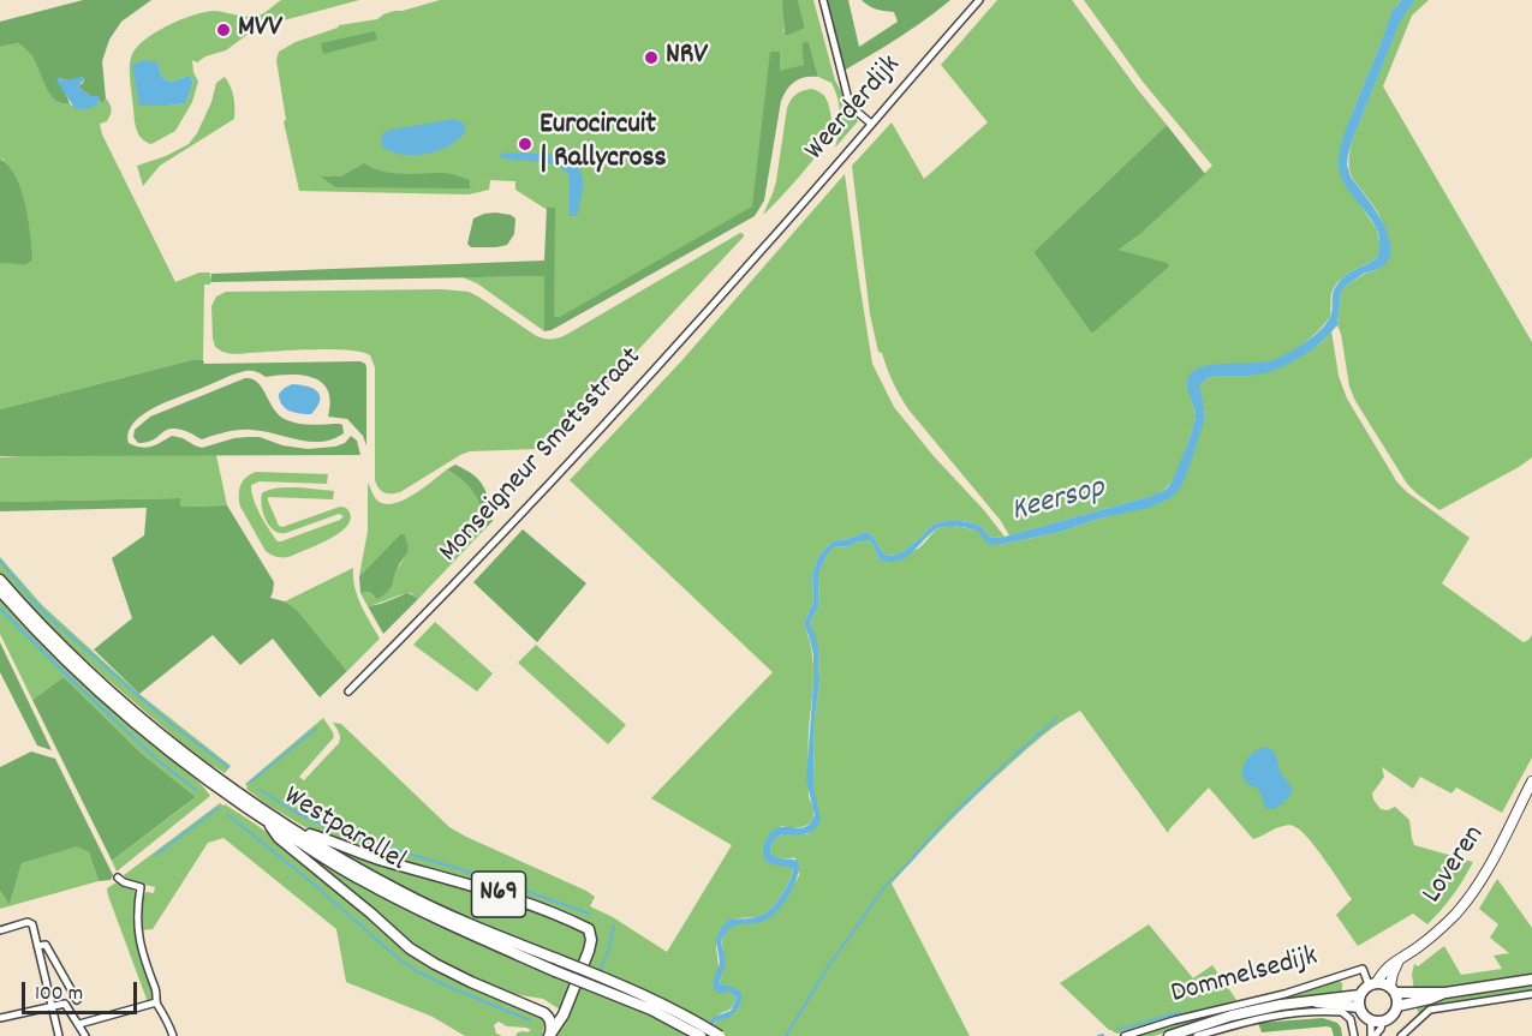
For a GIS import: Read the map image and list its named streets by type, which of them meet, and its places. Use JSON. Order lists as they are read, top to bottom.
{
  "streets": {
    "main road": ["Westparallel", "N69", "Dommelsedijk"],
    "street": ["Weerderdijk", "Monseigneur Smetsstraat", "Loveren"]
  },
  "crossings": [
    ["Weerderdijk", "Monseigneur Smetsstraat"],
    ["Westparallel", "N69"],
    ["Loveren", "Dommelsedijk"]
  ],
  "water": ["Keersop"],
  "places": ["MVV", "NRV", "Eurocircuit | Rallycross"],
  "scale_bar": "100 m"
}
